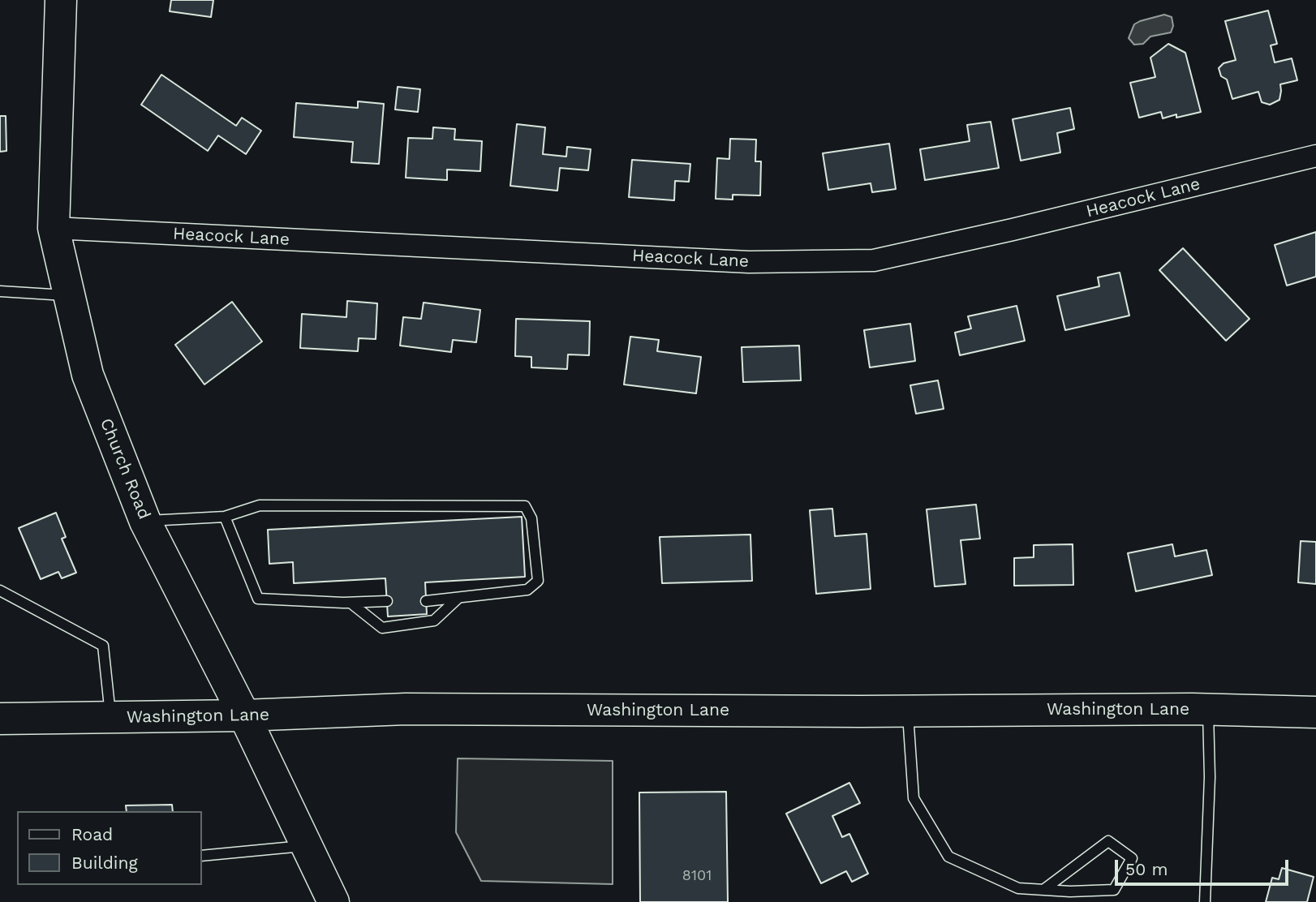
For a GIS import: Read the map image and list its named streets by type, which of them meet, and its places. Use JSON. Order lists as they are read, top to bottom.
{
  "streets": {
    "main road": ["Church Road", "Washington Lane"],
    "street": ["Heacock Lane"]
  },
  "crossings": [
    ["Heacock Lane", "Church Road"],
    ["Church Road", "Washington Lane"]
  ],
  "house_numbers": ["8101"],
  "legend": ["Road", "Building"],
  "scale_bar": "50 m"
}
